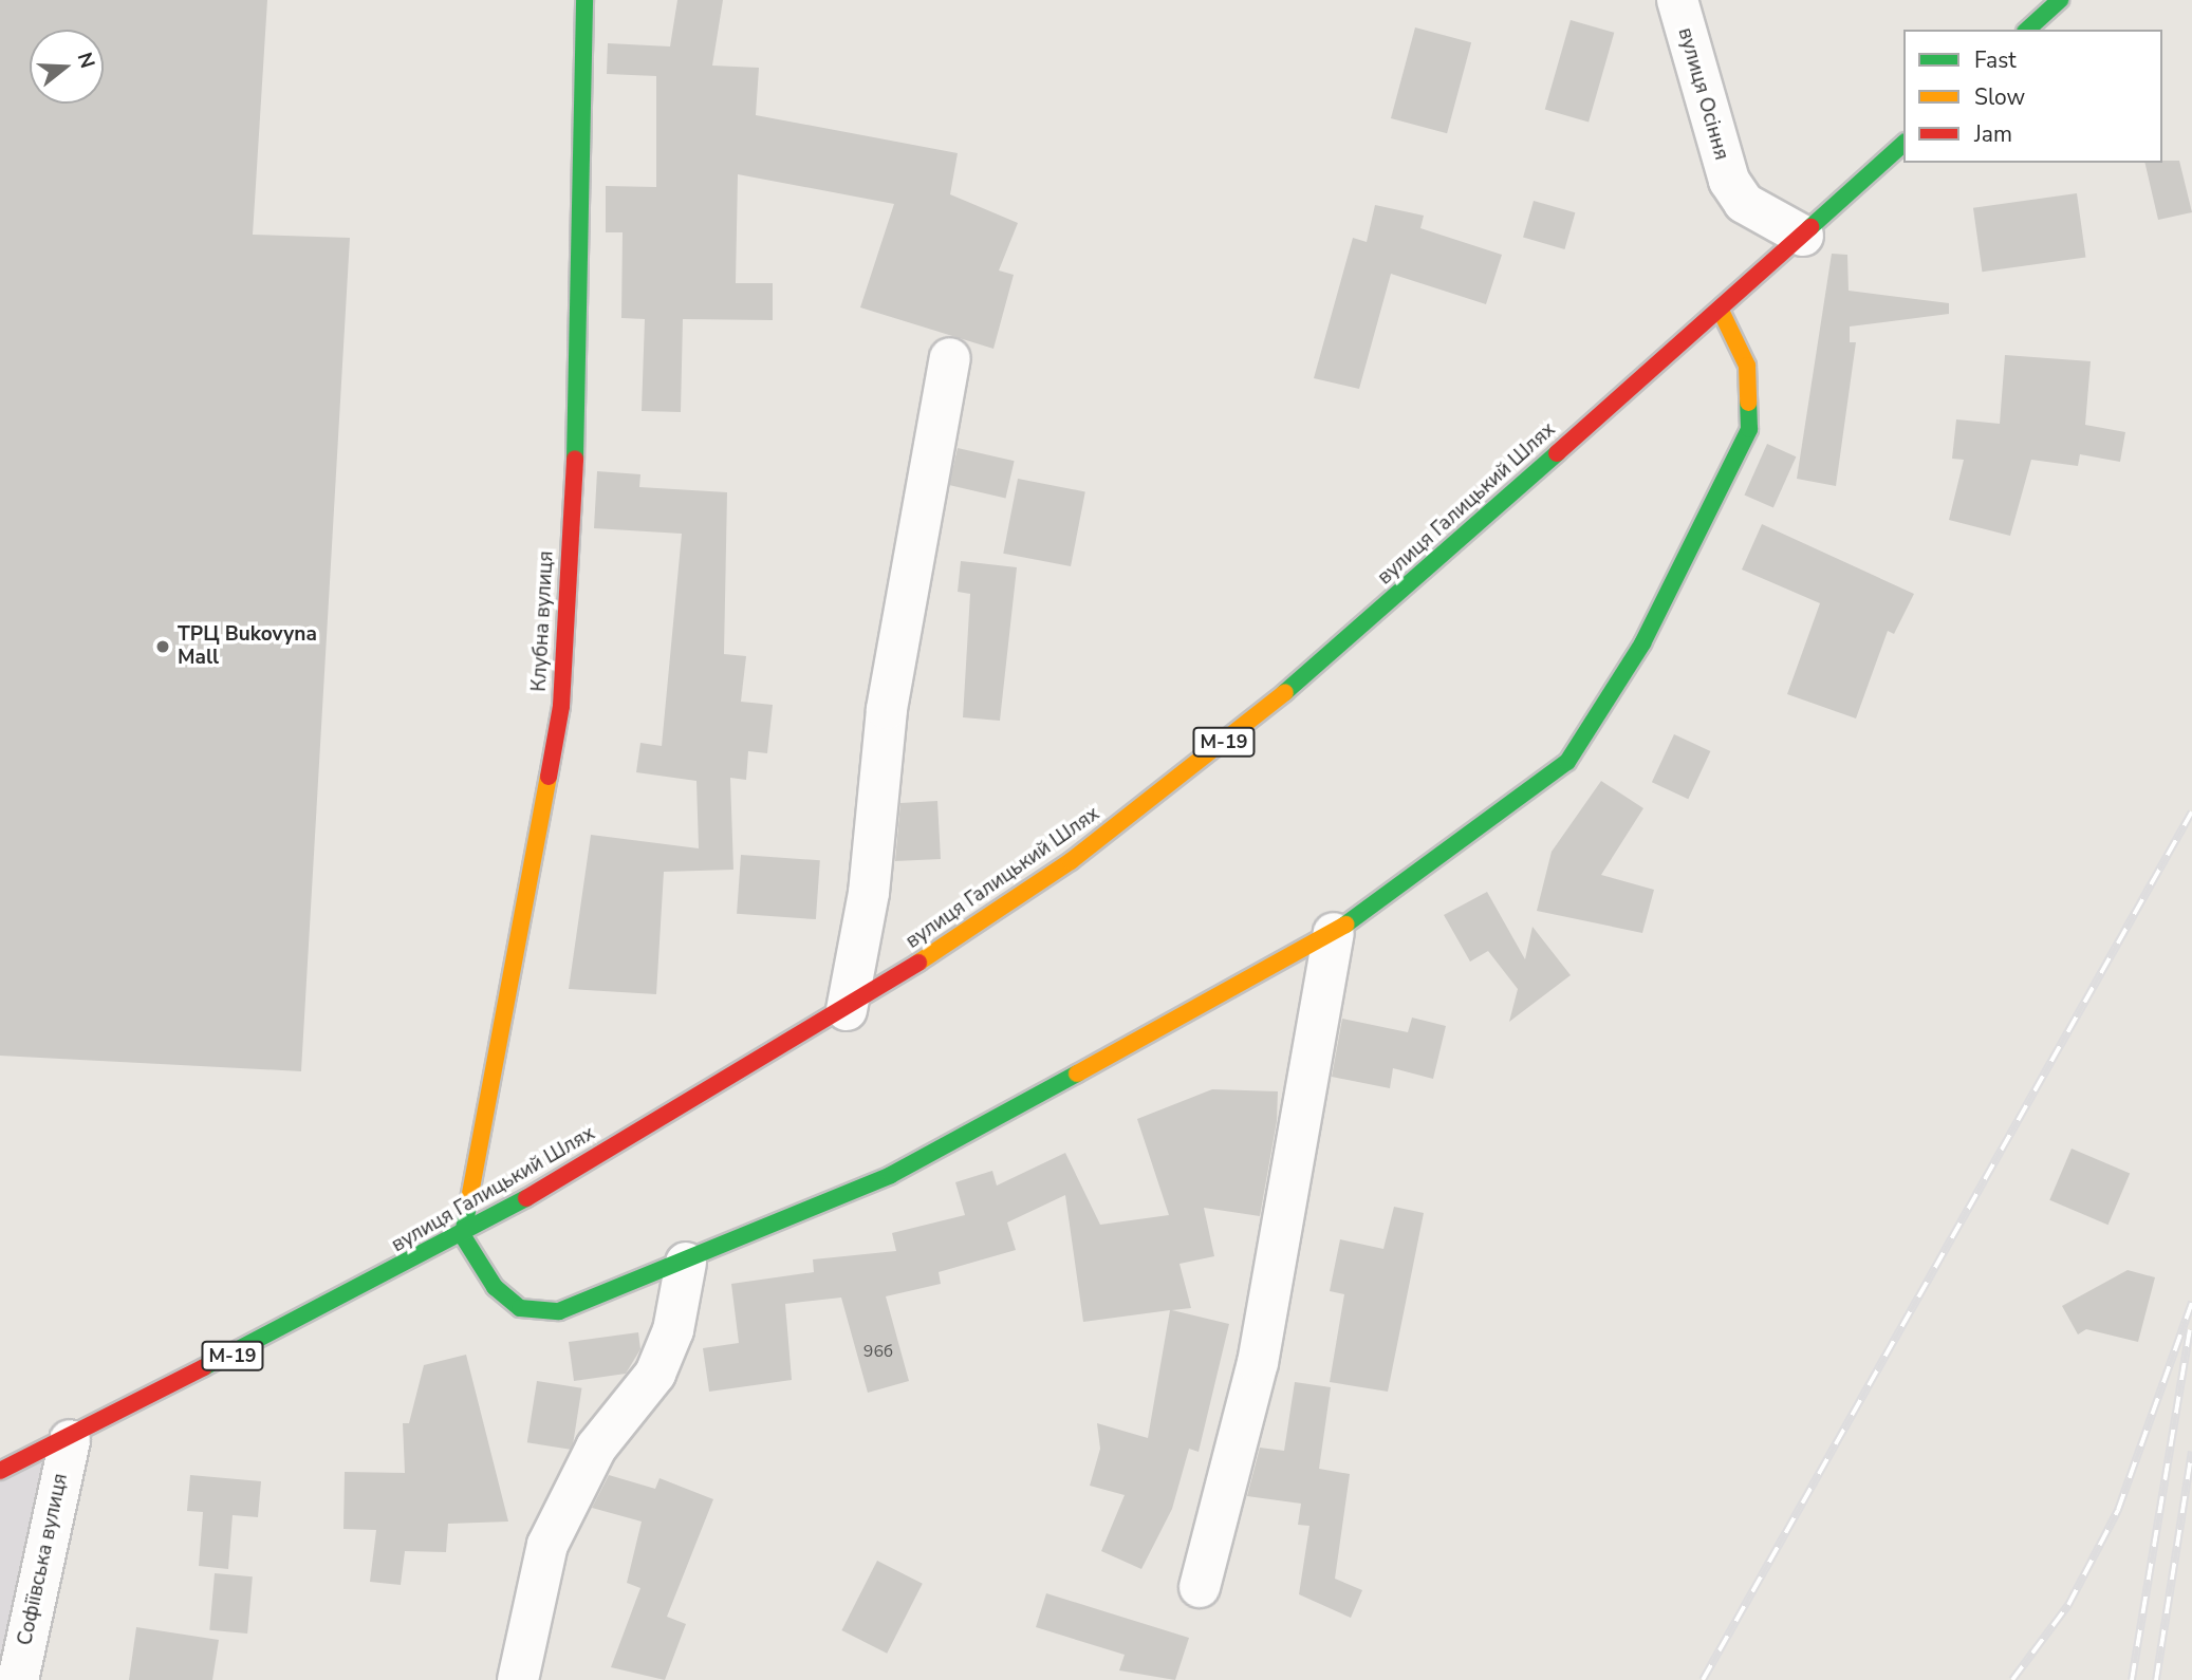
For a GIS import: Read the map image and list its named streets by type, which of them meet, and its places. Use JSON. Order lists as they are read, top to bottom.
{
  "streets": {
    "main road": ["вулиця Галицький Шлях", "Клубна вулиця", "М-19"],
    "street": ["вулиця Осіння", "Софіївська вулиця"]
  },
  "crossings": [
    ["вулиця Осіння", "вулиця Галицький Шлях"],
    ["вулиця Галицький Шлях", "Клубна вулиця"],
    ["вулиця Галицький Шлях", "Софіївська вулиця"]
  ],
  "places": ["ТРЦ Bukovyna Mall"],
  "house_numbers": ["96б"],
  "legend": ["Fast", "Slow", "Jam"],
  "north": "right"
}
